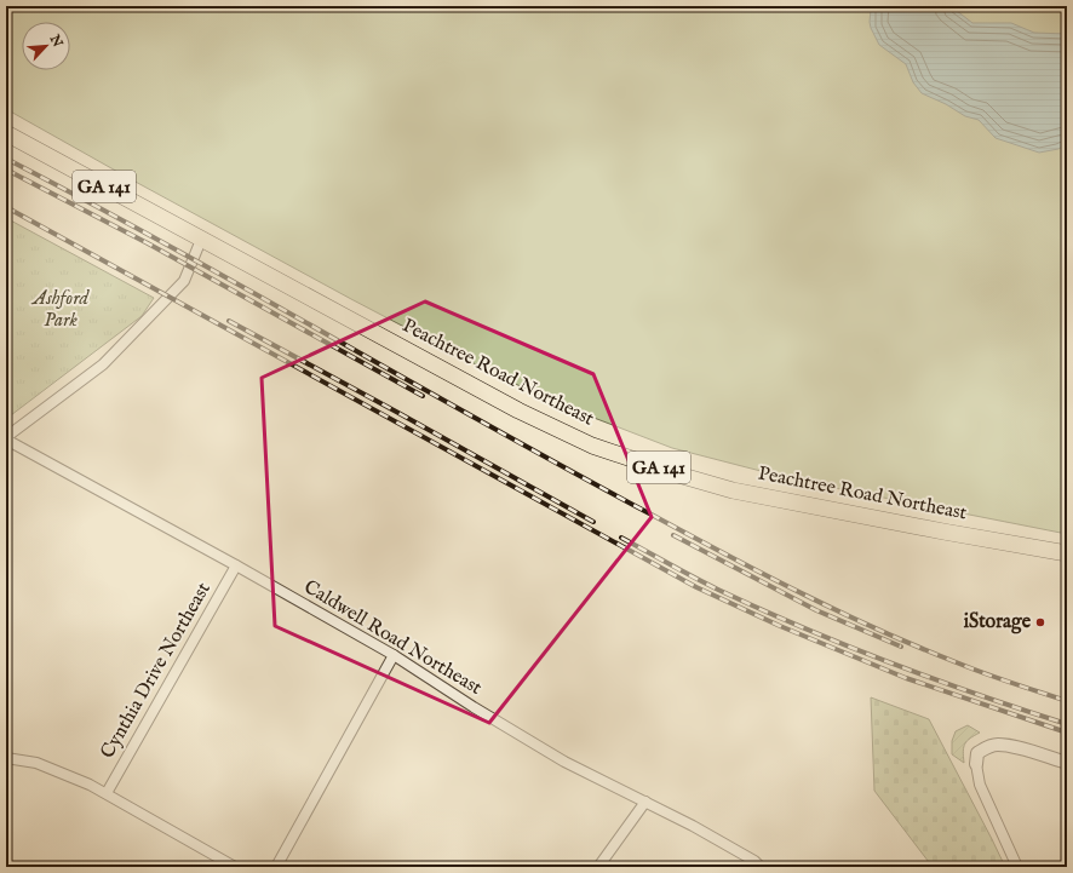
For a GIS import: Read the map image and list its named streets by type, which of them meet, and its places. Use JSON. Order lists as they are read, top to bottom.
{
  "streets": {
    "highway": ["GA 141", "Peachtree Road Northeast"],
    "street": ["Caldwell Road Northeast", "Cynthia Drive Northeast"]
  },
  "crossings": [
    ["Caldwell Road Northeast", "Cynthia Drive Northeast"]
  ],
  "parks": ["Ashford Park"],
  "places": ["iStorage"],
  "north": "top right"
}
